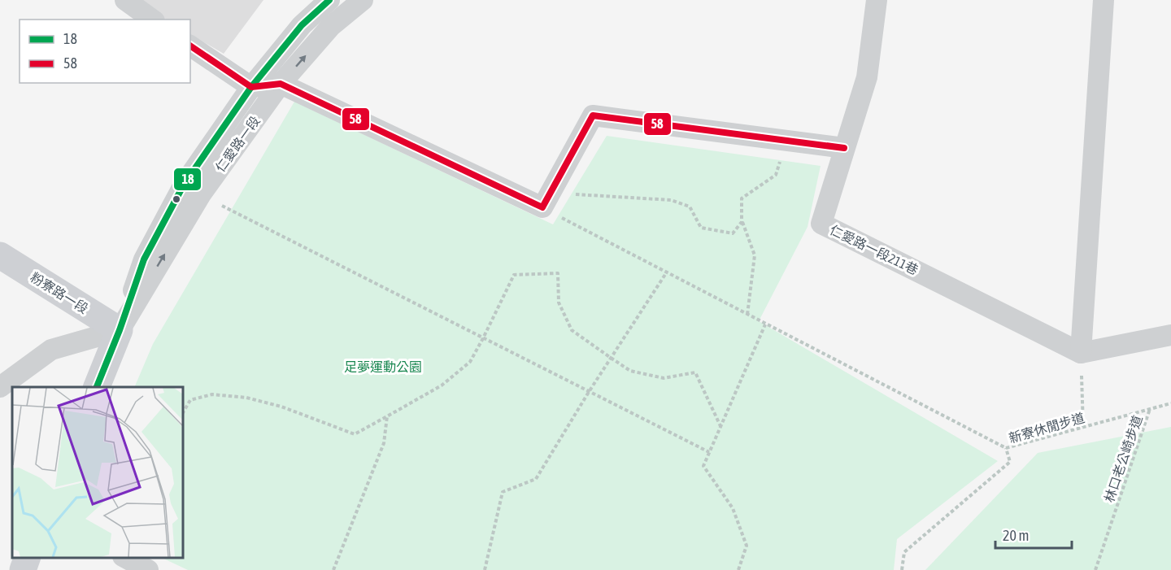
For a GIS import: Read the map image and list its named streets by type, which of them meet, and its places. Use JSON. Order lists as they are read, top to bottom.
{
  "streets": {
    "main road": ["仁愛路一段", "粉寮路一段"],
    "street": ["仁愛路一段211巷"],
    "path": ["新寮休閒步道", "林口老公崎步道"]
  },
  "crossings": [
    ["仁愛路一段", "粉寮路一段"],
    ["新寮休閒步道", "林口老公崎步道"]
  ],
  "parks": ["足夢運動公園"],
  "lines": ["transit line 18", "transit line 58"],
  "legend": ["18", "58"],
  "scale_bar": "20 m"
}
